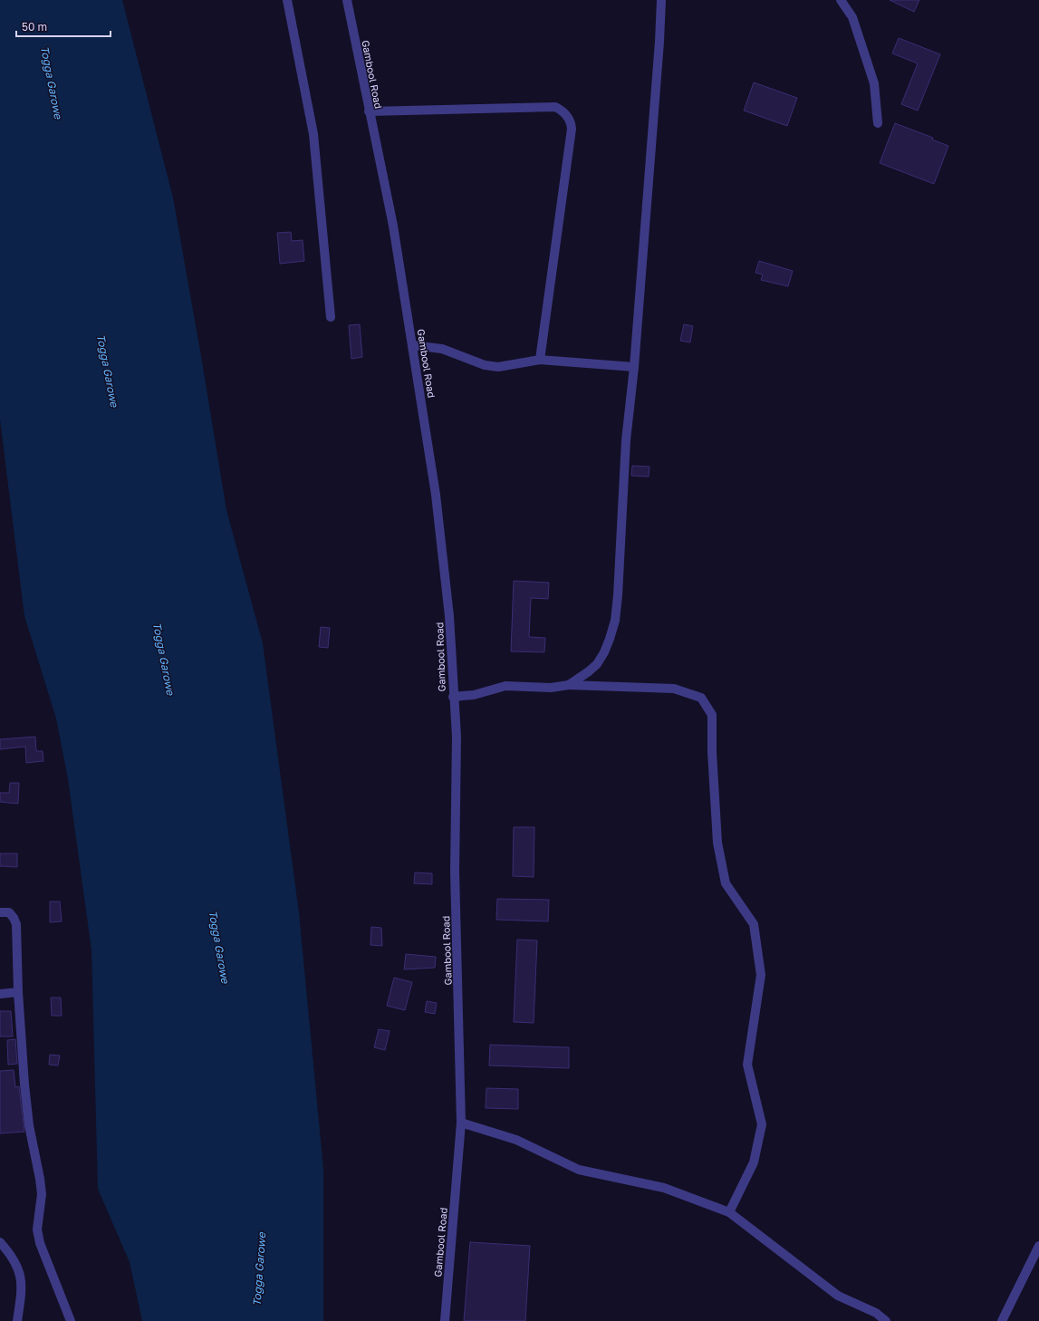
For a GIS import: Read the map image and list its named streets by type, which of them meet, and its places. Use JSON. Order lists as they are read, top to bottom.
{
  "streets": {
    "street": ["Gambool Road"]
  },
  "water": ["Togga Garowe"],
  "scale_bar": "50 m"
}
